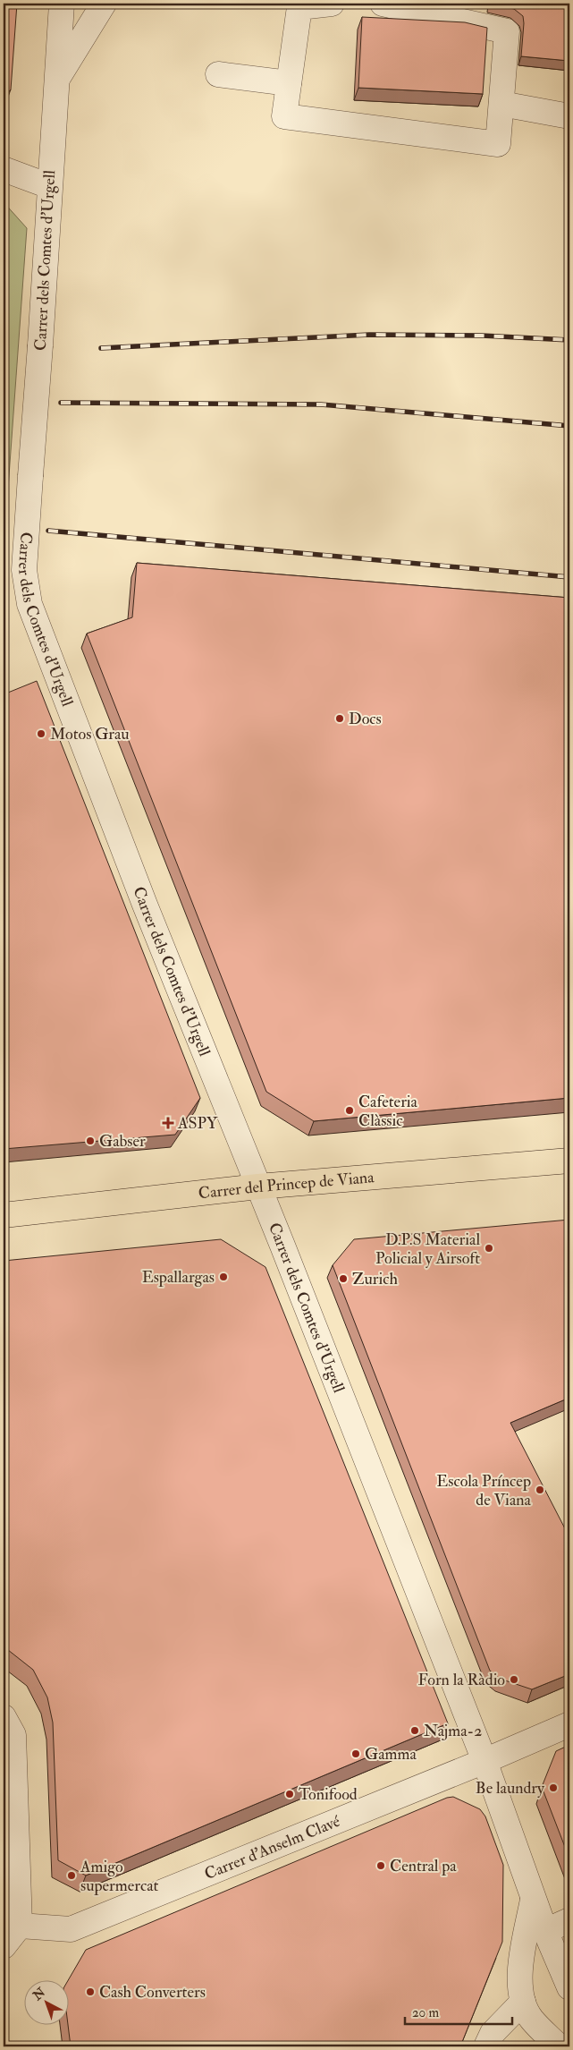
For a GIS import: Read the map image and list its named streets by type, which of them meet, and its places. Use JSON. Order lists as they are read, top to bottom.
{
  "streets": {
    "main road": ["Carrer del Princep de Viana"],
    "street": ["Carrer dels Comtes d'Urgell", "Carrer d'Anselm Clavé"]
  },
  "crossings": [
    ["Carrer dels Comtes d'Urgell", "Carrer del Princep de Viana"],
    ["Carrer dels Comtes d'Urgell", "Carrer d'Anselm Clavé"]
  ],
  "places": {
    "other": [
      "Docs",
      "Motos Grau",
      "Cafeteria Clàssic",
      "Gabser",
      "D.P.S Material Policial y Airsoft",
      "Espallargas",
      "Zurich",
      "Escola Príncep de Viana",
      "Forn la Ràdio",
      "Najma-2",
      "Gamma",
      "Be laundry",
      "Tonifood",
      "Central pa",
      "Amigo supermercat",
      "Cash Converters"
    ],
    "health": ["ASPY"]
  },
  "scale_bar": "20 m",
  "north": "top left"
}
